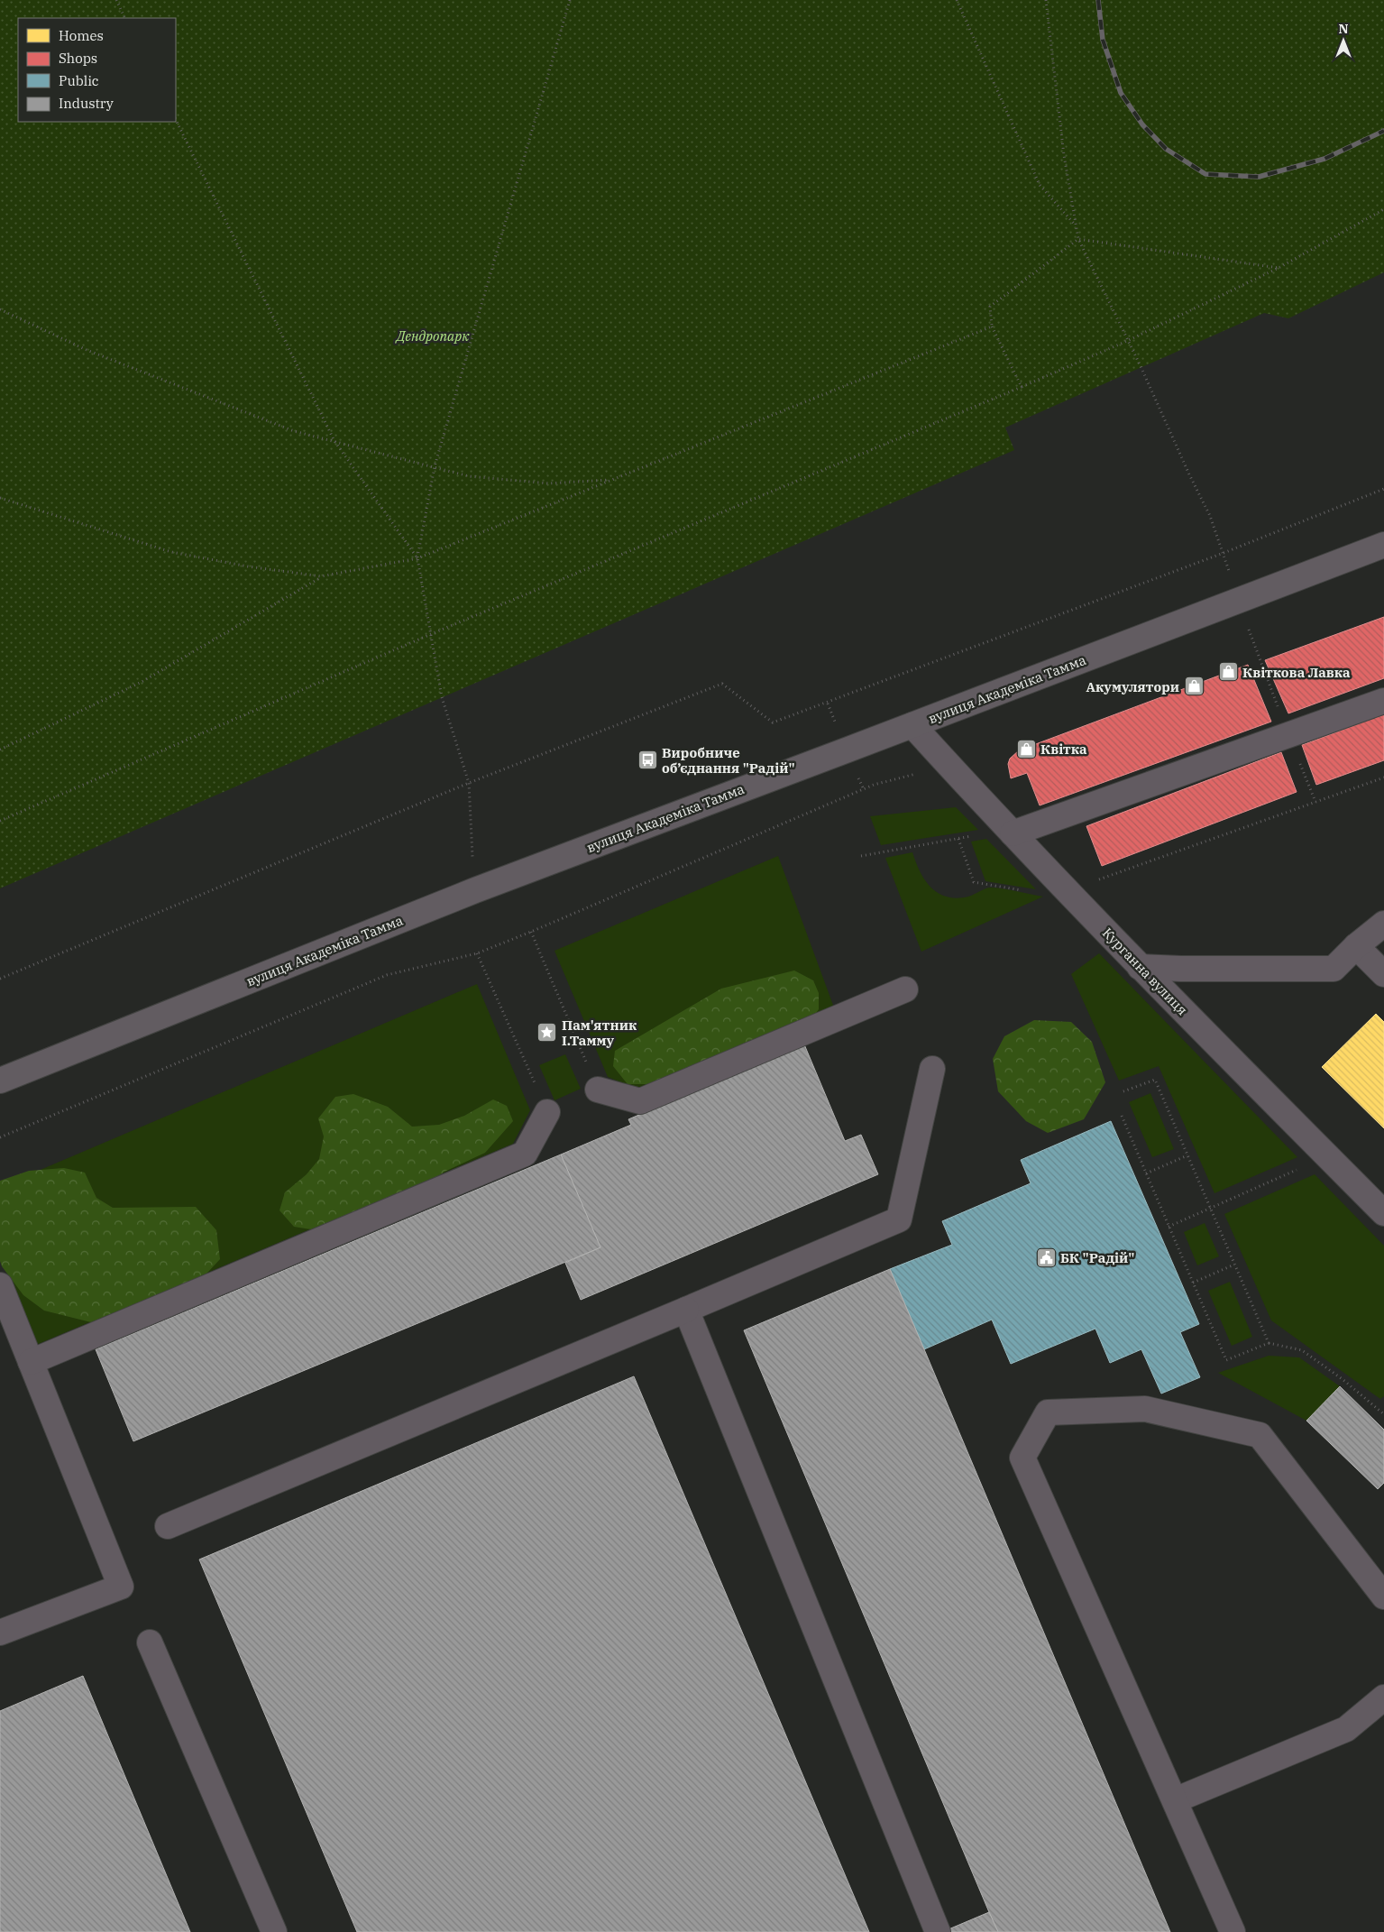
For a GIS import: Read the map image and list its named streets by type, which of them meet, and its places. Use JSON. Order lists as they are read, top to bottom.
{
  "streets": {
    "main road": ["вулиця Академіка Тамма"],
    "street": ["Курганна вулиця"]
  },
  "crossings": [
    ["вулиця Академіка Тамма", "Курганна вулиця"]
  ],
  "parks": ["Дендропарк"],
  "places": {
    "shop": ["Квіткова Лавка", "Акумулятори", "Квітка"],
    "bus stop": ["Виробниче об’єднання \"Радій\""],
    "place": ["Пам'ятник І.Тамму"],
    "public building": ["БК \"Радій\""]
  },
  "legend": [
    "Homes",
    "Shops",
    "Public",
    "Industry"
  ],
  "north": "top"
}
